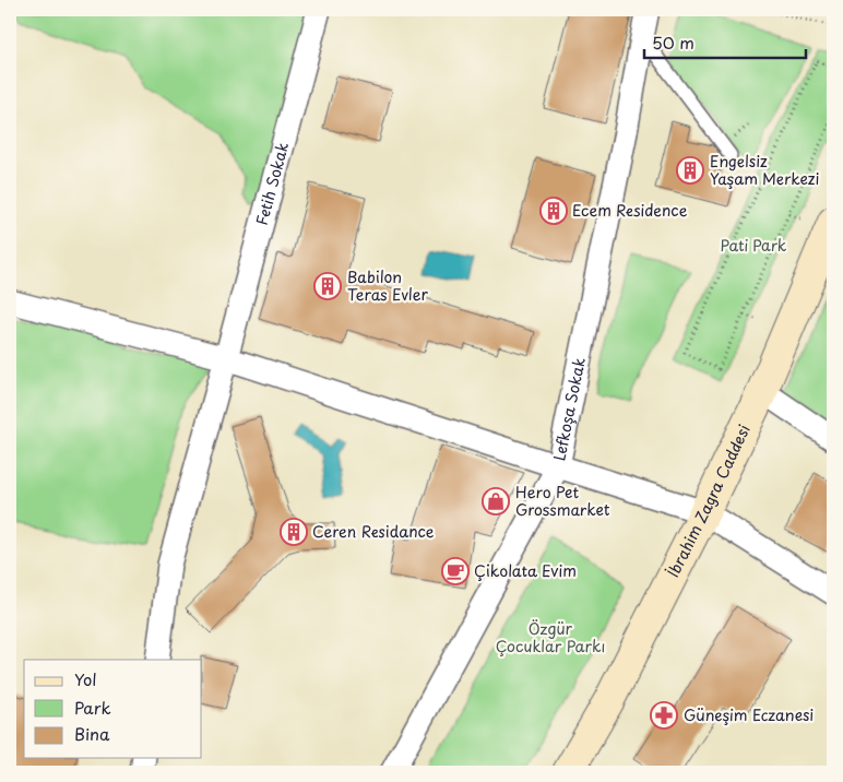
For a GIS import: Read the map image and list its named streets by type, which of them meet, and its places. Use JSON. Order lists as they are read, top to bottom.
{
  "streets": {
    "main road": ["İbrahim Zagra Caddesi"],
    "street": ["Fetih Sokak", "Lefkoşa Sokak"]
  },
  "parks": ["Pati Park", "Özgür Çocuklar Parkı"],
  "places": {
    "building": [
      "Engelsiz Yaşam Merkezi",
      "Ecem Residence",
      "Babilon Teras Evler",
      "Ceren Residance"
    ],
    "shop": ["Hero Pet Grossmarket"],
    "cafe": ["Çikolata Evim"],
    "pharmacy": ["Güneşim Eczanesi"]
  },
  "legend": ["Yol", "Park", "Bina"],
  "scale_bar": "50 m"
}
